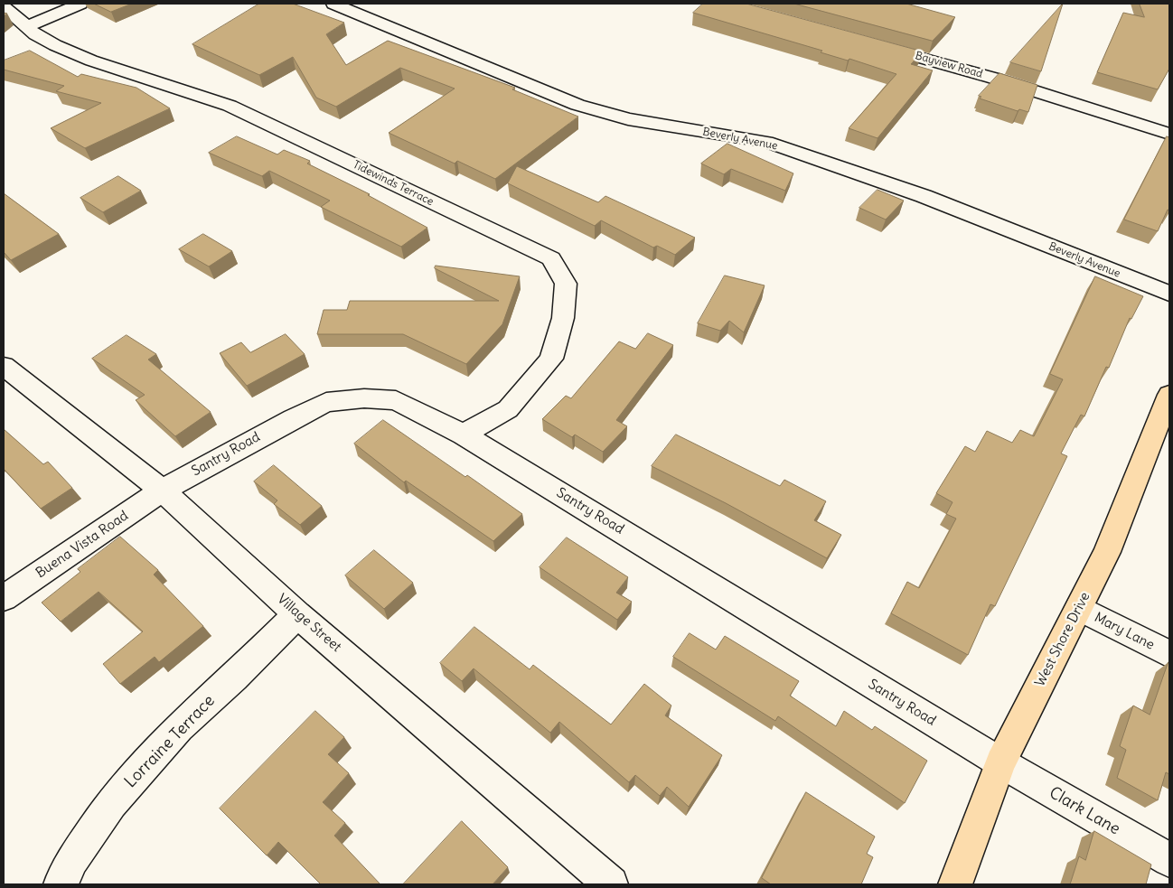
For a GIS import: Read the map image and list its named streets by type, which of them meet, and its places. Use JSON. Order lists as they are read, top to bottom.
{
  "streets": {
    "main road": ["West Shore Drive"],
    "street": [
      "Bayview Road",
      "Beverly Avenue",
      "Tidewinds Terrace",
      "Santry Road",
      "Buena Vista Road",
      "Village Street",
      "Mary Lane",
      "Lorraine Terrace",
      "Clark Lane"
    ]
  },
  "crossings": [
    ["Tidewinds Terrace", "Santry Road"],
    ["Santry Road", "Buena Vista Road"],
    ["Santry Road", "Village Street"],
    ["Santry Road", "West Shore Drive"],
    ["Santry Road", "Clark Lane"],
    ["Buena Vista Road", "Village Street"],
    ["Village Street", "Lorraine Terrace"],
    ["Mary Lane", "West Shore Drive"],
    ["West Shore Drive", "Clark Lane"]
  ]
}
